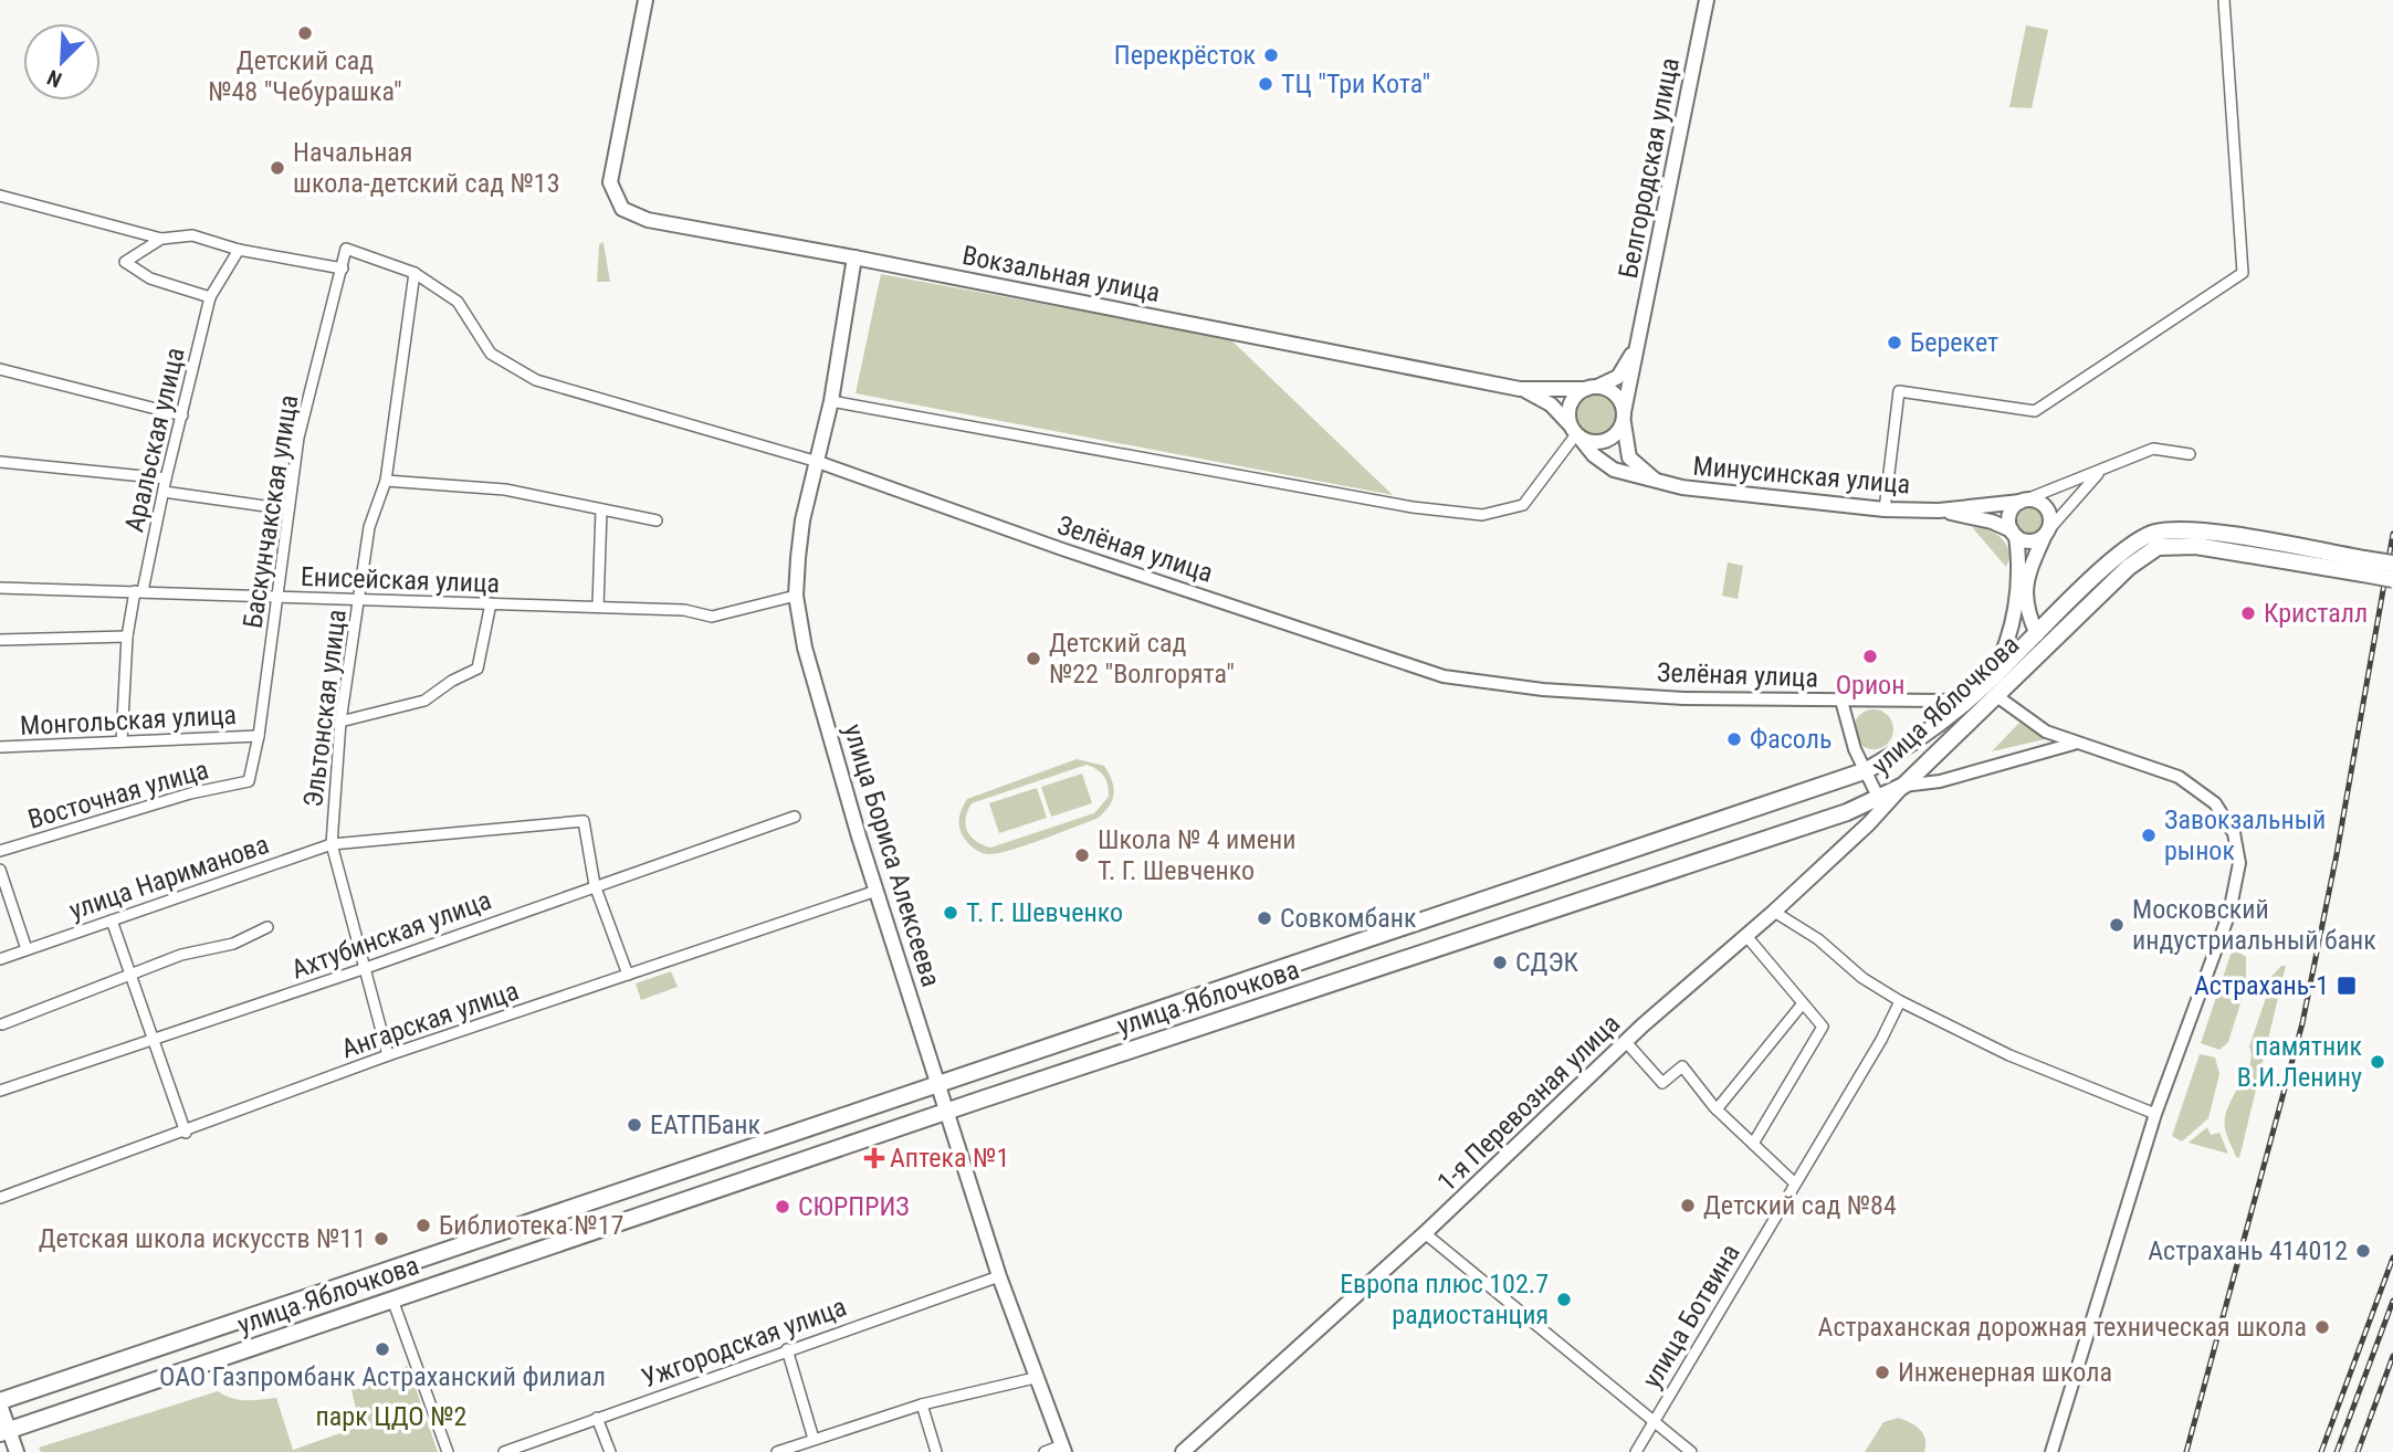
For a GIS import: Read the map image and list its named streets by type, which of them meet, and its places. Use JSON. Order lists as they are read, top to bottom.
{
  "streets": {
    "main road": [
      "Белгородская улица",
      "Вокзальная улица",
      "Минусинская улица",
      "улица Яблочкова",
      "улица Бориса Алексеева",
      "1-я Перевозная улица"
    ],
    "street": [
      "Аральская улица",
      "Баскунчакская улица",
      "Зелёная улица",
      "Енисейская улица",
      "Эльтонская улица",
      "Монгольская улица",
      "Восточная улица",
      "улица Нариманова",
      "Ахтубинская улица",
      "Ангарская улица",
      "улица Ботвина",
      "Ужгородская улица"
    ]
  },
  "crossings": [
    ["Белгородская улица", "Вокзальная улица"],
    ["Белгородская улица", "Минусинская улица"],
    ["Вокзальная улица", "Минусинская улица"],
    ["Вокзальная улица", "улица Бориса Алексеева"],
    ["Аральская улица", "Енисейская улица"],
    ["Аральская улица", "Монгольская улица"],
    ["Баскунчакская улица", "Зелёная улица"],
    ["Баскунчакская улица", "Енисейская улица"],
    ["Баскунчакская улица", "Монгольская улица"],
    ["Баскунчакская улица", "Восточная улица"],
    ["Зелёная улица", "улица Яблочкова"],
    ["Зелёная улица", "Эльтонская улица"],
    ["Зелёная улица", "улица Бориса Алексеева"],
    ["Енисейская улица", "Эльтонская улица"],
    ["Енисейская улица", "улица Бориса Алексеева"],
    ["улица Яблочкова", "улица Бориса Алексеева"],
    ["улица Яблочкова", "1-я Перевозная улица"],
    ["Эльтонская улица", "улица Нариманова"],
    ["Эльтонская улица", "Ахтубинская улица"],
    ["Эльтонская улица", "Ангарская улица"],
    ["улица Бориса Алексеева", "Ангарская улица"],
    ["улица Бориса Алексеева", "Ужгородская улица"],
    ["улица Нариманова", "Ахтубинская улица"]
  ],
  "parks": ["парк ЦДО №2"],
  "places": {
    "other": [
      "Детский сад №48 \"Чебурашка\"",
      "Перекрёсток",
      "ТЦ \"Три Кота\"",
      "Начальная школа-детский сад №13",
      "Берекет",
      "Кристалл",
      "Орион",
      "Детский сад №22 \"Волгорята\"",
      "Фасоль",
      "Завокзальный рынок",
      "Школа № 4 имени Т. Г. Шевченко",
      "Т. Г. Шевченко",
      "Совкомбанк",
      "Московский индустриальный банк",
      "СДЭК",
      "памятник В.И.Ленину",
      "ЕАТПБанк",
      "Детский сад №84",
      "СЮРПРИЗ",
      "Библиотека №17",
      "Детская школа искусств №11",
      "Астрахань 414012",
      "Европа плюс 102.7 радиостанция",
      "Астраханская дорожная техническая школа",
      "ОАО Газпромбанк Астраханский филиал",
      "Инженерная школа"
    ],
    "transit": ["Астрахань-1"],
    "health": ["Аптека №1"]
  },
  "north": "bottom left"
}
